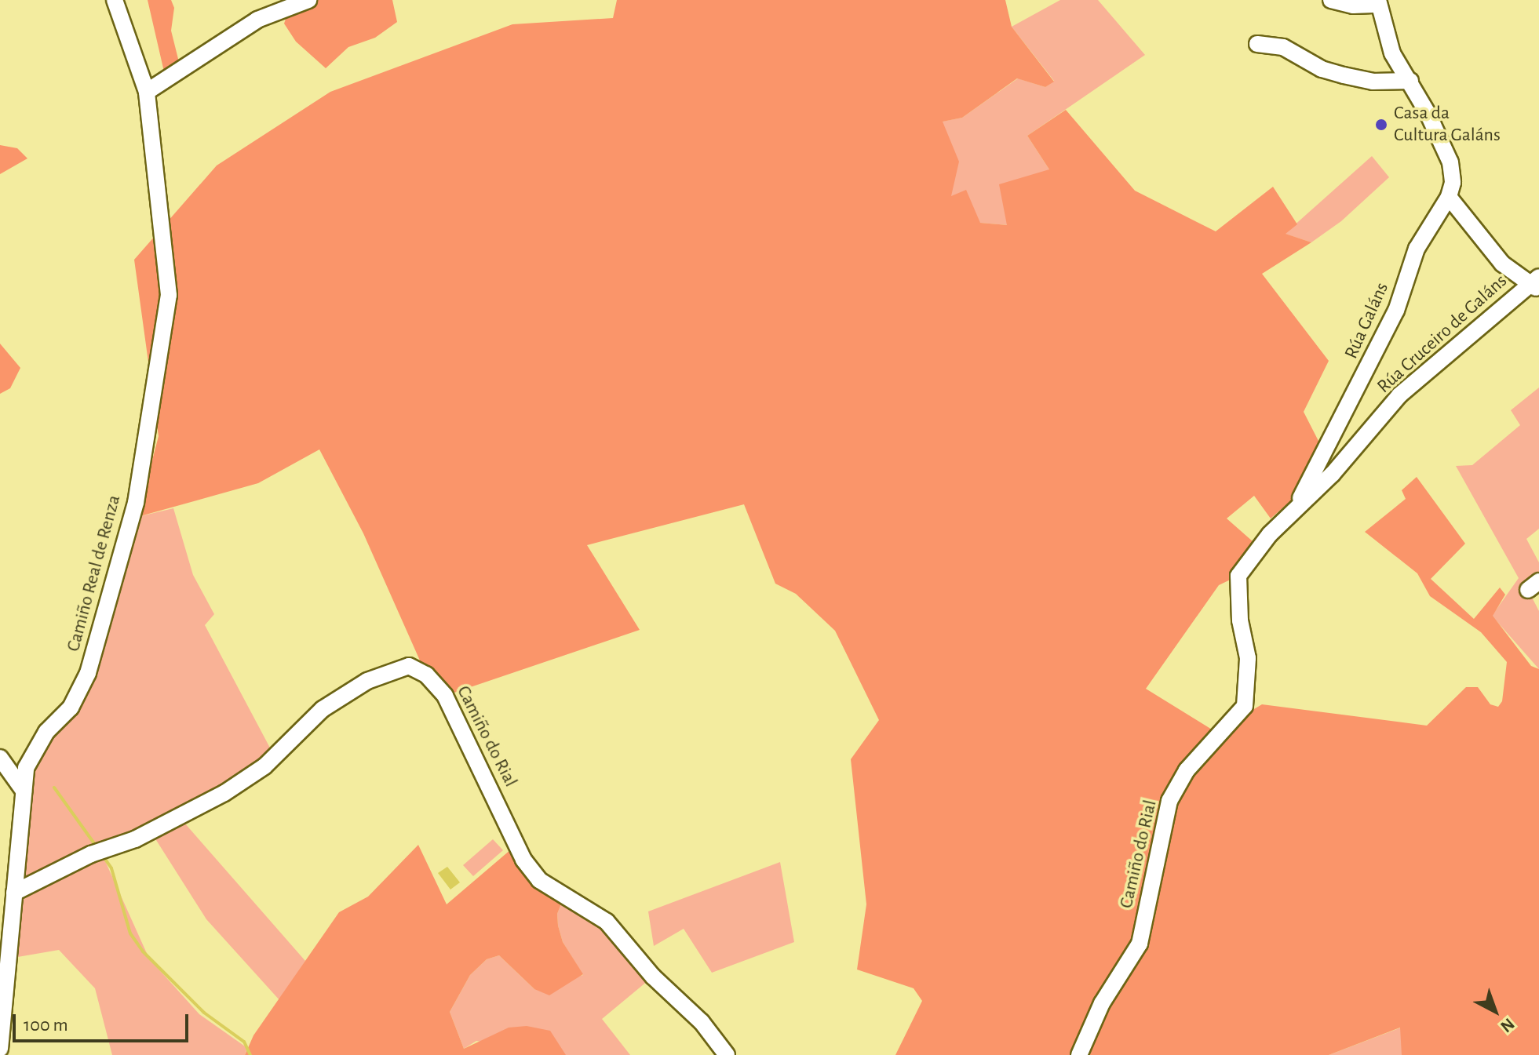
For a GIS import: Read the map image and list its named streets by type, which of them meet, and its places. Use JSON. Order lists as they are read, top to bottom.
{
  "streets": {
    "street": [
      "Rúa Galáns",
      "Rúa Cruceiro de Galáns",
      "Camiño Real de Renza",
      "Camiño do Rial"
    ]
  },
  "crossings": [
    ["Rúa Galáns", "Rúa Cruceiro de Galáns"],
    ["Rúa Galáns", "Camiño do Rial"],
    ["Rúa Cruceiro de Galáns", "Camiño do Rial"],
    ["Camiño Real de Renza", "Camiño do Rial"]
  ],
  "places": ["Casa da Cultura Galáns"],
  "scale_bar": "100 m",
  "north": "bottom right"
}
